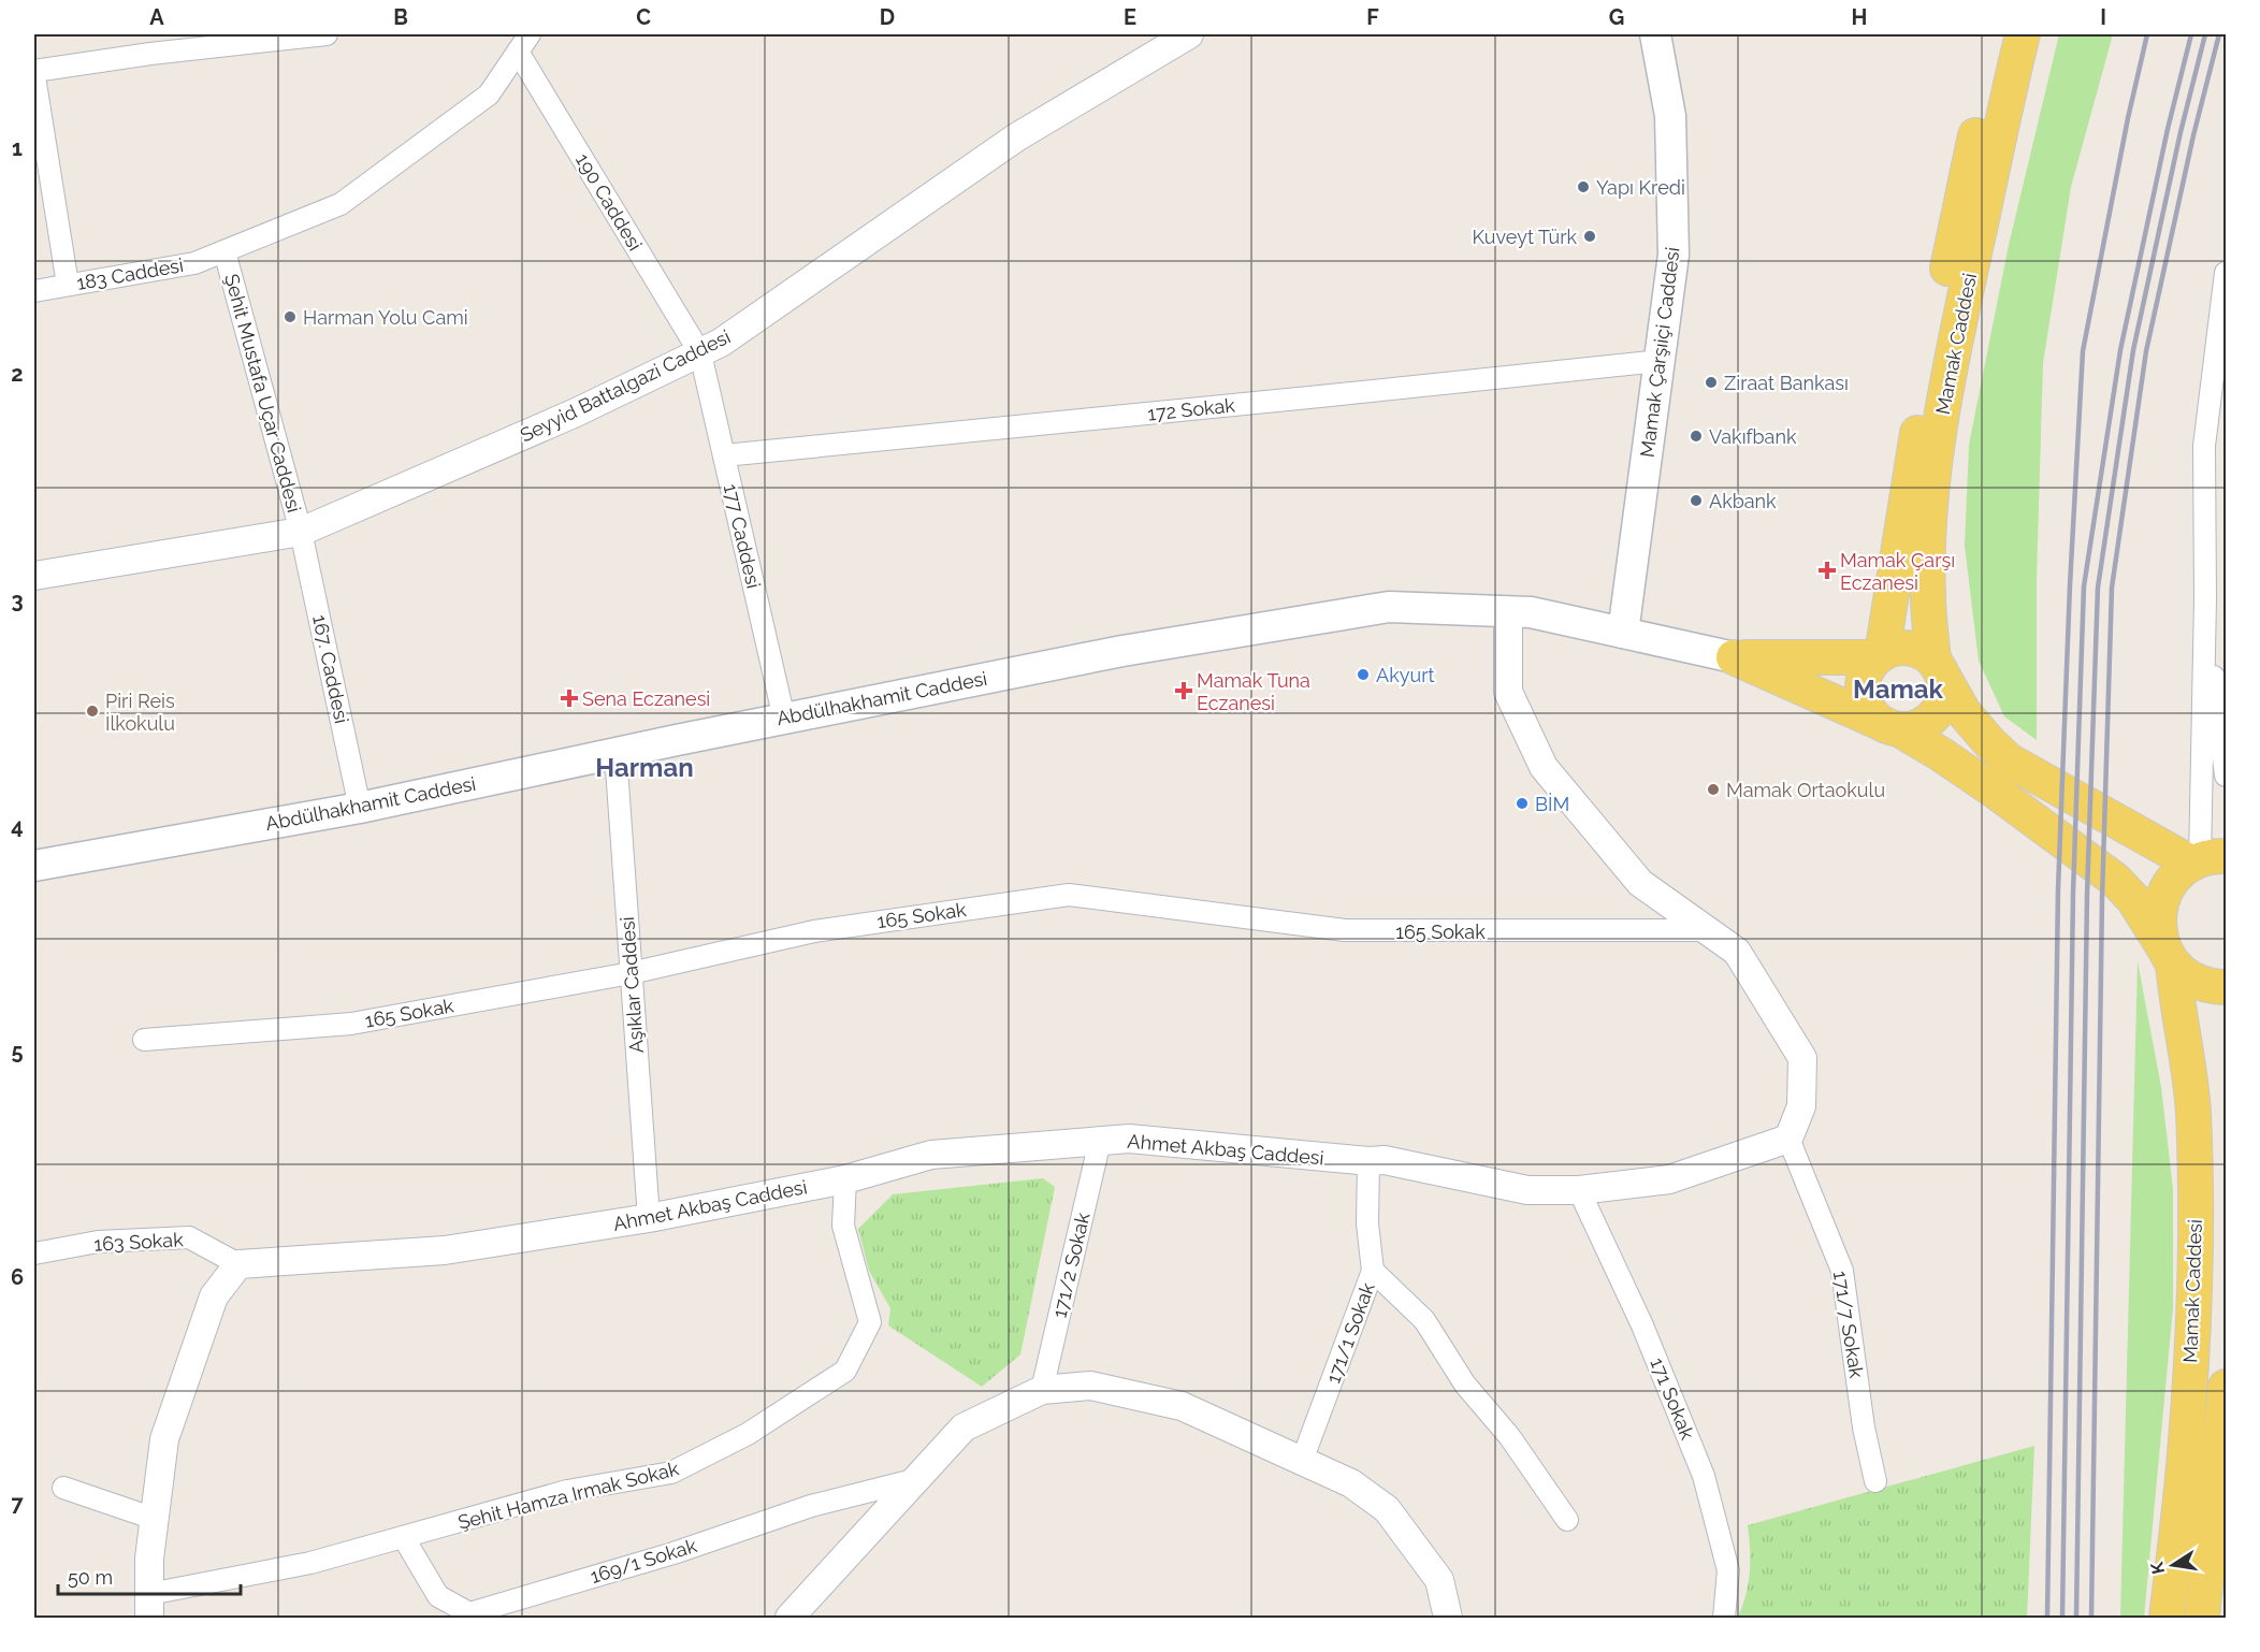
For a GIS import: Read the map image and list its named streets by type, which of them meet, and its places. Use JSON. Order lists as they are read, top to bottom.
{
  "streets": {
    "main road": ["Mamak Caddesi", "Mamak Çarşıiçi Caddesi", "Abdülhakhamit Caddesi"],
    "street": [
      "190 Caddesi",
      "183 Caddesi",
      "Seyyid Battalgazi Caddesi",
      "Şehit Mustafa Uçar Caddesi",
      "172 Sokak",
      "177 Caddesi",
      "167. Caddesi",
      "165 Sokak",
      "Aşıklar Caddesi",
      "Ahmet Akbaş Caddesi",
      "163 Sokak",
      "171/2 Sokak",
      "171/7 Sokak",
      "171/1 Sokak",
      "171 Sokak",
      "Şehit Hamza Irmak Sokak",
      "169/1 Sokak"
    ]
  },
  "crossings": [
    ["190 Caddesi", "Seyyid Battalgazi Caddesi"],
    ["190 Caddesi", "Şehit Mustafa Uçar Caddesi"],
    ["190 Caddesi", "177 Caddesi"],
    ["183 Caddesi", "Şehit Mustafa Uçar Caddesi"],
    ["Mamak Çarşıiçi Caddesi", "172 Sokak"],
    ["Mamak Çarşıiçi Caddesi", "Abdülhakhamit Caddesi"],
    ["Seyyid Battalgazi Caddesi", "Şehit Mustafa Uçar Caddesi"],
    ["Seyyid Battalgazi Caddesi", "177 Caddesi"],
    ["Seyyid Battalgazi Caddesi", "167. Caddesi"],
    ["Şehit Mustafa Uçar Caddesi", "167. Caddesi"],
    ["172 Sokak", "177 Caddesi"],
    ["177 Caddesi", "Abdülhakhamit Caddesi"],
    ["167. Caddesi", "Abdülhakhamit Caddesi"],
    ["Abdülhakhamit Caddesi", "Aşıklar Caddesi"],
    ["165 Sokak", "Aşıklar Caddesi"],
    ["Aşıklar Caddesi", "Ahmet Akbaş Caddesi"],
    ["Ahmet Akbaş Caddesi", "163 Sokak"],
    ["Ahmet Akbaş Caddesi", "171/2 Sokak"],
    ["Ahmet Akbaş Caddesi", "171/7 Sokak"],
    ["Ahmet Akbaş Caddesi", "171/1 Sokak"],
    ["Ahmet Akbaş Caddesi", "171 Sokak"],
    ["Ahmet Akbaş Caddesi", "Şehit Hamza Irmak Sokak"],
    ["Şehit Hamza Irmak Sokak", "169/1 Sokak"]
  ],
  "districts": ["Mamak", "Harman"],
  "places": {
    "other": [
      "Yapı Kredi",
      "Kuveyt Türk",
      "Harman Yolu Cami",
      "Ziraat Bankası",
      "Vakıfbank",
      "Akbank",
      "Akyurt",
      "Piri Reis İlkokulu",
      "Mamak Ortaokulu",
      "BİM"
    ],
    "health": ["Mamak Çarşı Eczanesi", "Mamak Tuna Eczanesi", "Sena Eczanesi"]
  },
  "scale_bar": "50 m",
  "north": "left",
  "grid": {
    "columns": [
      "A",
      "B",
      "C",
      "D",
      "E",
      "F",
      "G",
      "H",
      "I"
    ],
    "rows": [
      "1",
      "2",
      "3",
      "4",
      "5",
      "6",
      "7"
    ]
  }
}
